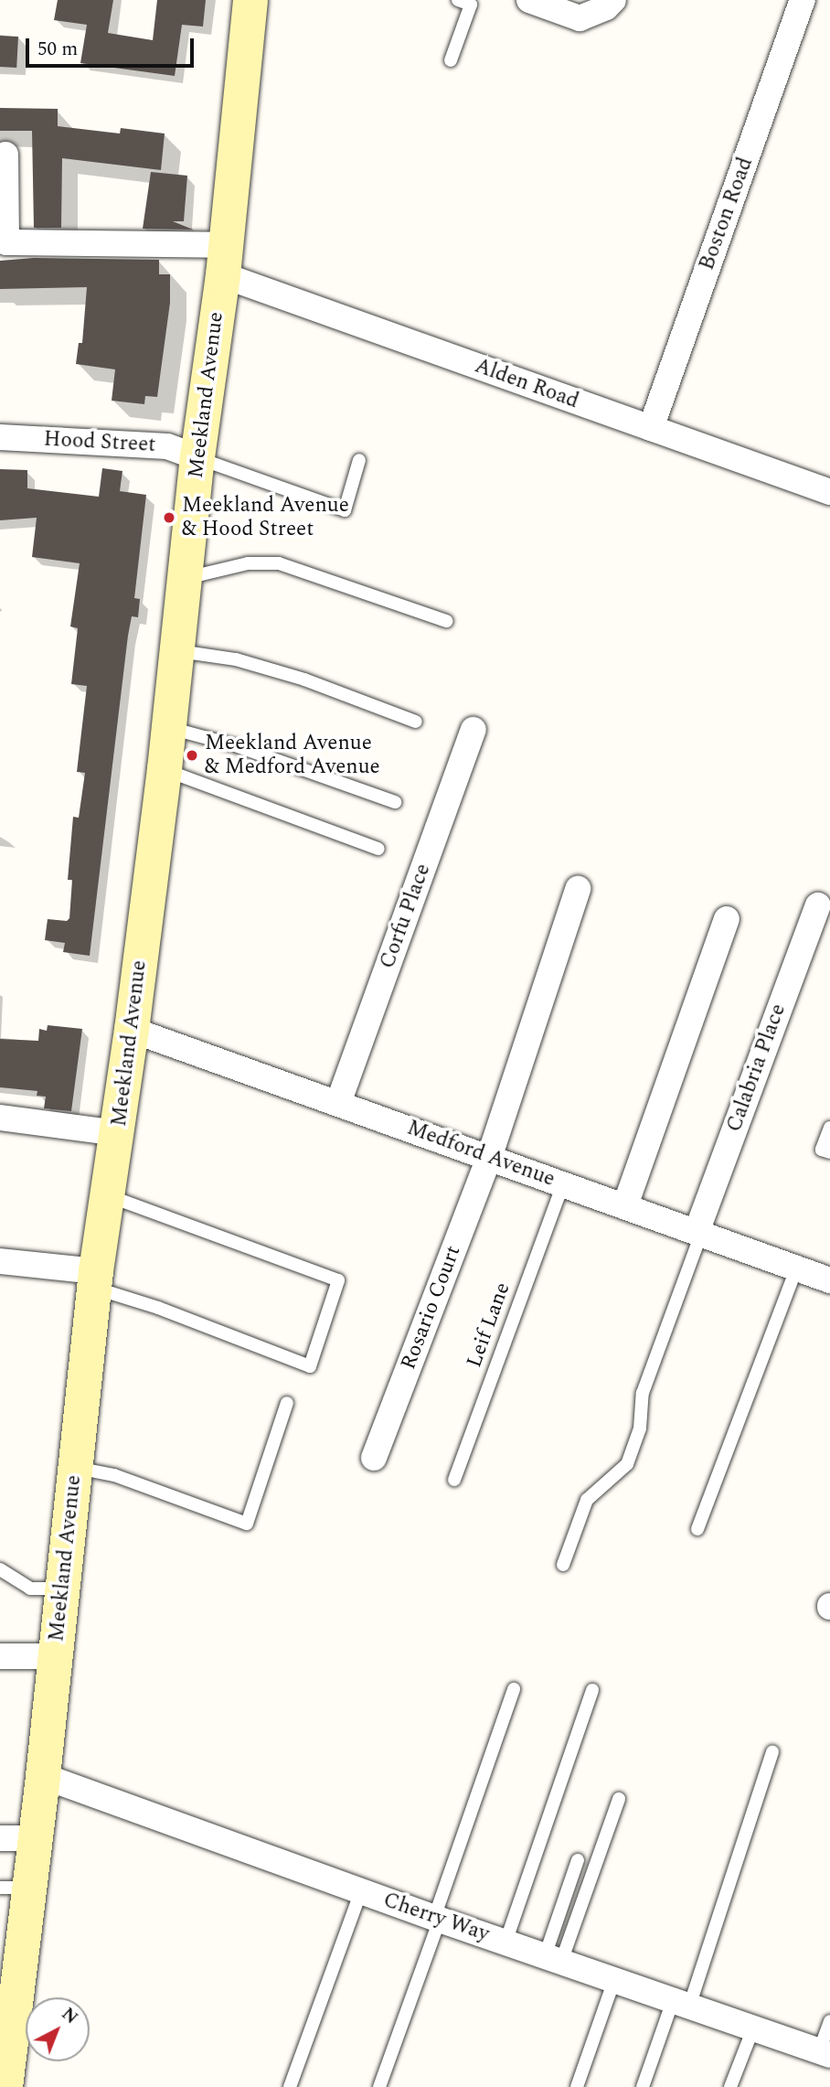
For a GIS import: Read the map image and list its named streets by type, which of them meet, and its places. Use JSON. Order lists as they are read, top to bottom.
{
  "streets": {
    "main road": ["Meekland Avenue"],
    "street": [
      "Boston Road",
      "Alden Road",
      "Hood Street",
      "Corfu Place",
      "Calabria Place",
      "Medford Avenue",
      "Rosario Court",
      "Cherry Way"
    ],
    "lane": ["Leif Lane"]
  },
  "crossings": [
    ["Boston Road", "Alden Road"],
    ["Alden Road", "Meekland Avenue"],
    ["Meekland Avenue", "Hood Street"],
    ["Meekland Avenue", "Medford Avenue"],
    ["Meekland Avenue", "Cherry Way"],
    ["Corfu Place", "Medford Avenue"],
    ["Calabria Place", "Medford Avenue"],
    ["Medford Avenue", "Rosario Court"],
    ["Medford Avenue", "Leif Lane"]
  ],
  "places": ["Meekland Avenue & Hood Street", "Meekland Avenue & Medford Avenue"],
  "scale_bar": "50 m",
  "north": "top right"
}
